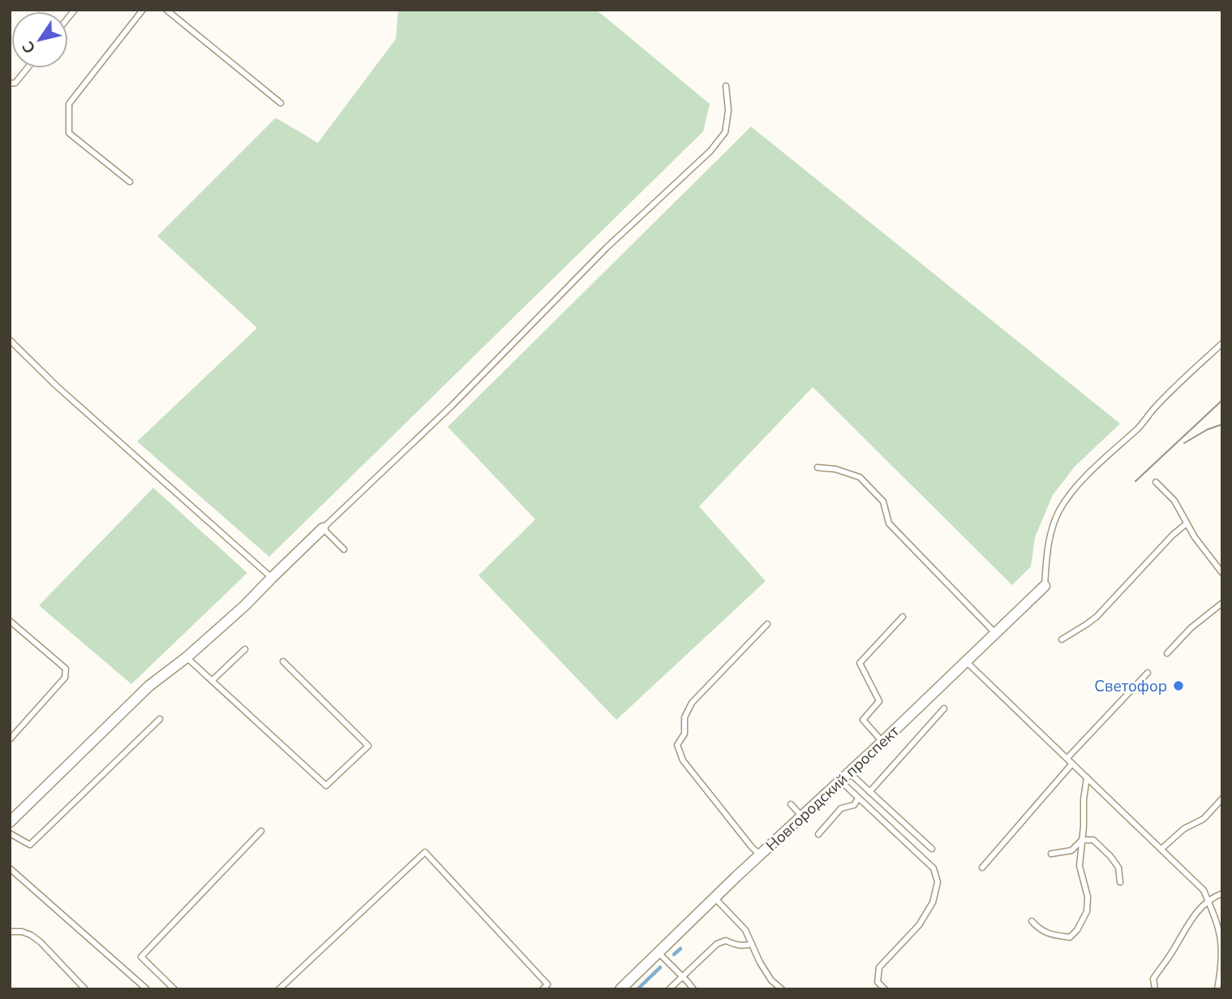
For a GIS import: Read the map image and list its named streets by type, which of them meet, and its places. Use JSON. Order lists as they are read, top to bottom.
{
  "streets": {
    "street": ["Новгородский проспект"]
  },
  "places": ["Светофор"],
  "north": "bottom left"
}
